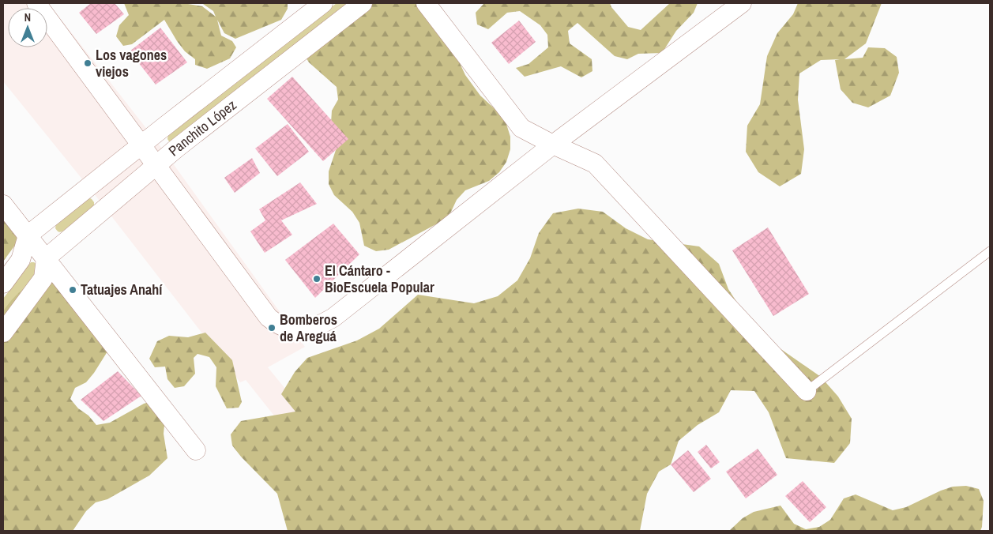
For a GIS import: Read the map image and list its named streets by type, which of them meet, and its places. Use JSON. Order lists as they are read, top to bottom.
{
  "streets": {
    "street": ["Panchito López"]
  },
  "places": [
    "Los vagones viejos",
    "El Cántaro - BioEscuela Popular",
    "Tatuajes Anahí",
    "Bomberos de Areguá"
  ],
  "north": "top"
}
